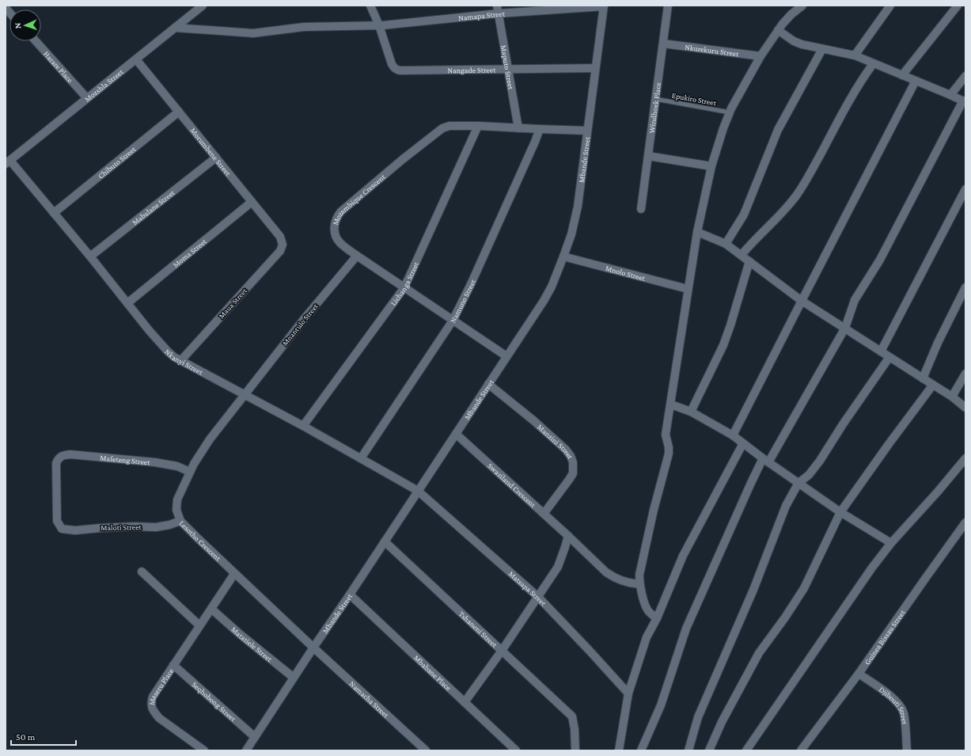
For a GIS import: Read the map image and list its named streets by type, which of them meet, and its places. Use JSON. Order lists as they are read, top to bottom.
{
  "streets": {
    "street": [
      "Namapa Street",
      "Nkurekuru Street",
      "Harare Place",
      "Maputo Street",
      "Nangade Street",
      "Mozshla Street",
      "Windhoek Place",
      "Morumbene Street",
      "Mbande Street",
      "Chibuto Street",
      "Mozambique Crescent",
      "Mabalane Street",
      "Moma Street",
      "Mnolo Street",
      "Lichanga Street",
      "Namuno Street",
      "Maua Street",
      "Mnantulo Street",
      "Nkanyi Street",
      "Manzini Street",
      "Mafeteng Street",
      "Swaziland Crescent",
      "Maloti Street",
      "Lesotho Crescent",
      "Matsapa Street",
      "Tshaneni Street",
      "Guinea Bissau Street",
      "Matatiele Street",
      "Mbabane Place",
      "Maseru Place",
      "Namacha Street",
      "Seqhobong Street",
      "Djibouti Street"
    ],
    "lane": ["Epukiro Street"]
  },
  "crossings": [
    ["Namapa Street", "Maputo Street"],
    ["Namapa Street", "Nangade Street"],
    ["Namapa Street", "Mozshla Street"],
    ["Namapa Street", "Mbande Street"],
    ["Nkurekuru Street", "Windhoek Place"],
    ["Harare Place", "Mozshla Street"],
    ["Maputo Street", "Nangade Street"],
    ["Maputo Street", "Mozambique Crescent"],
    ["Nangade Street", "Mbande Street"],
    ["Mozshla Street", "Morumbene Street"],
    ["Mozshla Street", "Nkanyi Street"],
    ["Epukiro Street", "Windhoek Place"],
    ["Morumbene Street", "Chibuto Street"],
    ["Morumbene Street", "Mabalane Street"],
    ["Morumbene Street", "Moma Street"],
    ["Morumbene Street", "Maua Street"],
    ["Mbande Street", "Mozambique Crescent"],
    ["Mbande Street", "Mnolo Street"],
    ["Mbande Street", "Nkanyi Street"],
    ["Mbande Street", "Manzini Street"],
    ["Mbande Street", "Swaziland Crescent"],
    ["Mbande Street", "Lesotho Crescent"],
    ["Mbande Street", "Matsapa Street"],
    ["Mbande Street", "Tshaneni Street"],
    ["Mbande Street", "Matatiele Street"],
    ["Mbande Street", "Mbabane Place"],
    ["Mbande Street", "Namacha Street"],
    ["Mbande Street", "Seqhobong Street"],
    ["Chibuto Street", "Nkanyi Street"],
    ["Mozambique Crescent", "Lichanga Street"],
    ["Mozambique Crescent", "Namuno Street"],
    ["Mozambique Crescent", "Mnantulo Street"],
    ["Mabalane Street", "Nkanyi Street"],
    ["Moma Street", "Nkanyi Street"],
    ["Lichanga Street", "Nkanyi Street"],
    ["Namuno Street", "Nkanyi Street"],
    ["Maua Street", "Nkanyi Street"],
    ["Mnantulo Street", "Nkanyi Street"],
    ["Mnantulo Street", "Lesotho Crescent"],
    ["Nkanyi Street", "Lesotho Crescent"],
    ["Nkanyi Street", "Matsapa Street"],
    ["Manzini Street", "Swaziland Crescent"],
    ["Mafeteng Street", "Maloti Street"],
    ["Mafeteng Street", "Lesotho Crescent"],
    ["Maloti Street", "Lesotho Crescent"],
    ["Lesotho Crescent", "Maseru Place"],
    ["Lesotho Crescent", "Namacha Street"],
    ["Guinea Bissau Street", "Djibouti Street"],
    ["Matatiele Street", "Maseru Place"],
    ["Maseru Place", "Seqhobong Street"]
  ],
  "scale_bar": "50 m",
  "north": "left"
}
